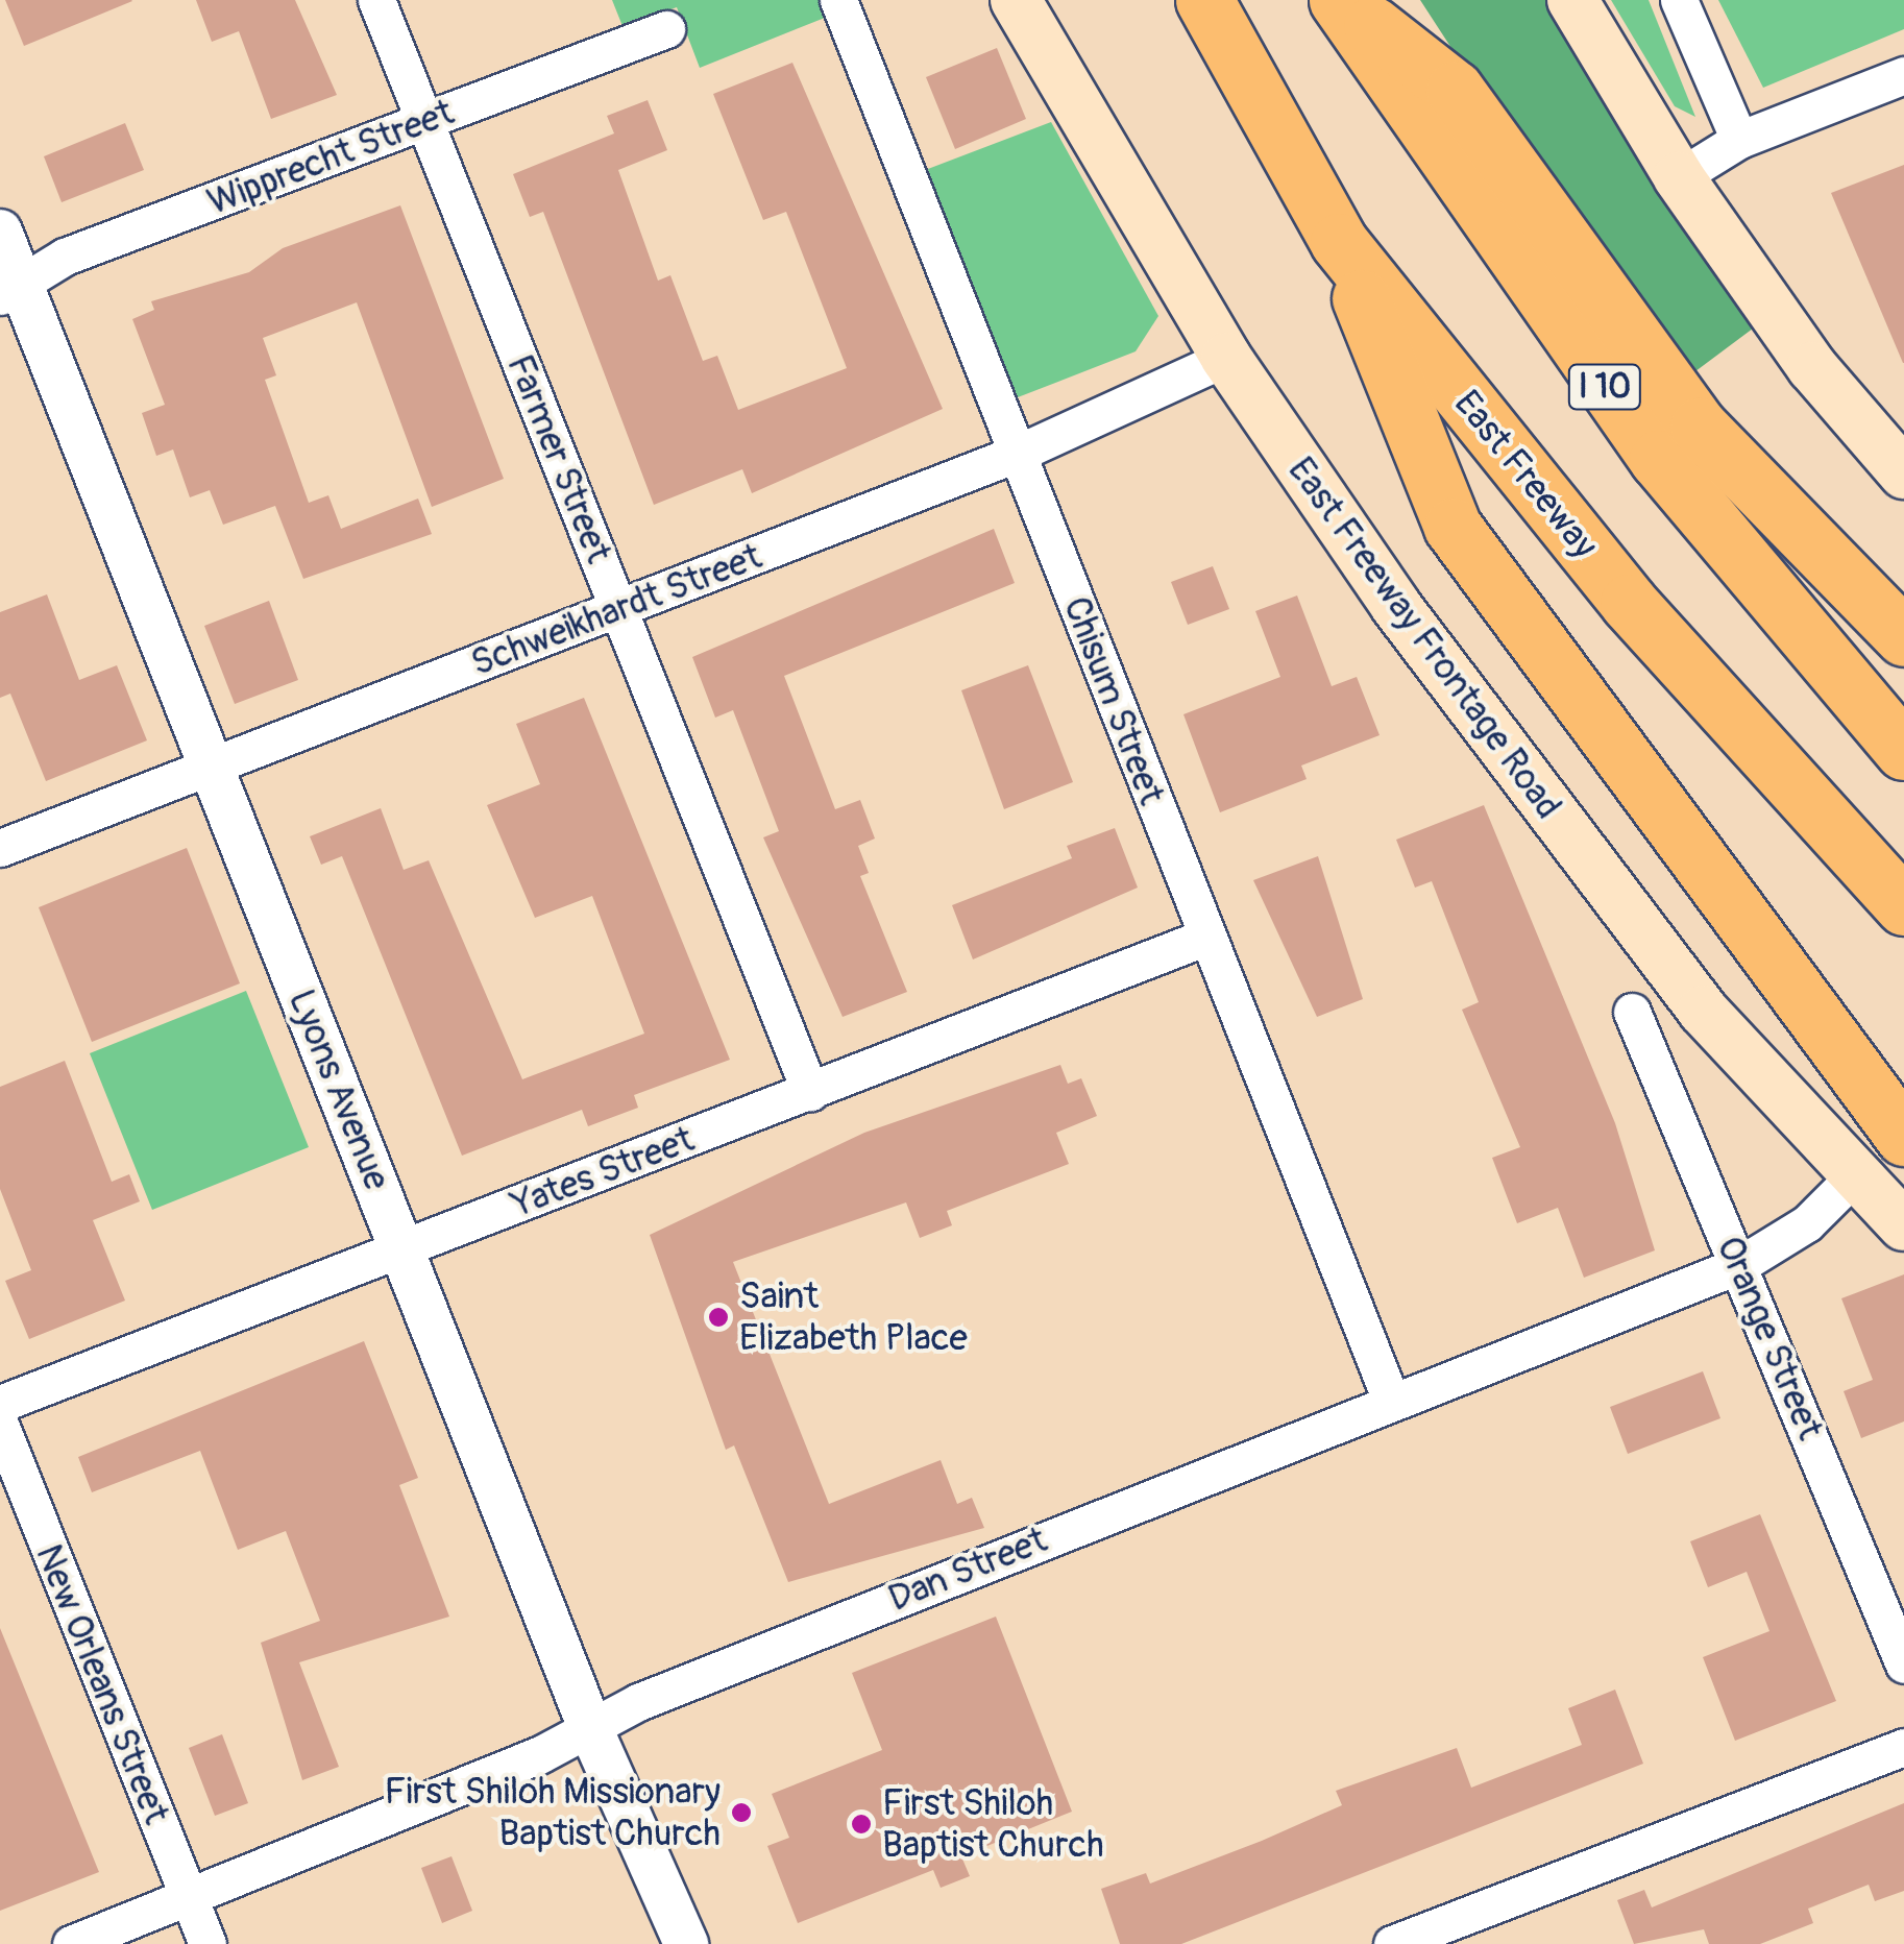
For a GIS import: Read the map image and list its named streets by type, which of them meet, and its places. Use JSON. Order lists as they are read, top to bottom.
{
  "streets": {
    "highway": ["I 10", "East Freeway"],
    "main road": ["East Freeway Frontage Road"],
    "street": [
      "Wipprecht Street",
      "Farmer Street",
      "Schweikhardt Street",
      "Chisum Street",
      "Lyons Avenue",
      "Yates Street",
      "Orange Street",
      "Dan Street",
      "New Orleans Street"
    ]
  },
  "crossings": [
    ["Wipprecht Street", "Farmer Street"],
    ["Wipprecht Street", "Lyons Avenue"],
    ["Farmer Street", "Schweikhardt Street"],
    ["Farmer Street", "Yates Street"],
    ["Schweikhardt Street", "East Freeway Frontage Road"],
    ["Schweikhardt Street", "Chisum Street"],
    ["Schweikhardt Street", "Lyons Avenue"],
    ["East Freeway Frontage Road", "Dan Street"],
    ["Chisum Street", "Yates Street"],
    ["Chisum Street", "Dan Street"],
    ["Lyons Avenue", "Yates Street"],
    ["Lyons Avenue", "Dan Street"],
    ["Orange Street", "Dan Street"],
    ["Dan Street", "New Orleans Street"]
  ],
  "places": ["Saint Elizabeth Place", "First Shiloh Missionary Baptist Church", "First Shiloh Baptist Church"]
}
